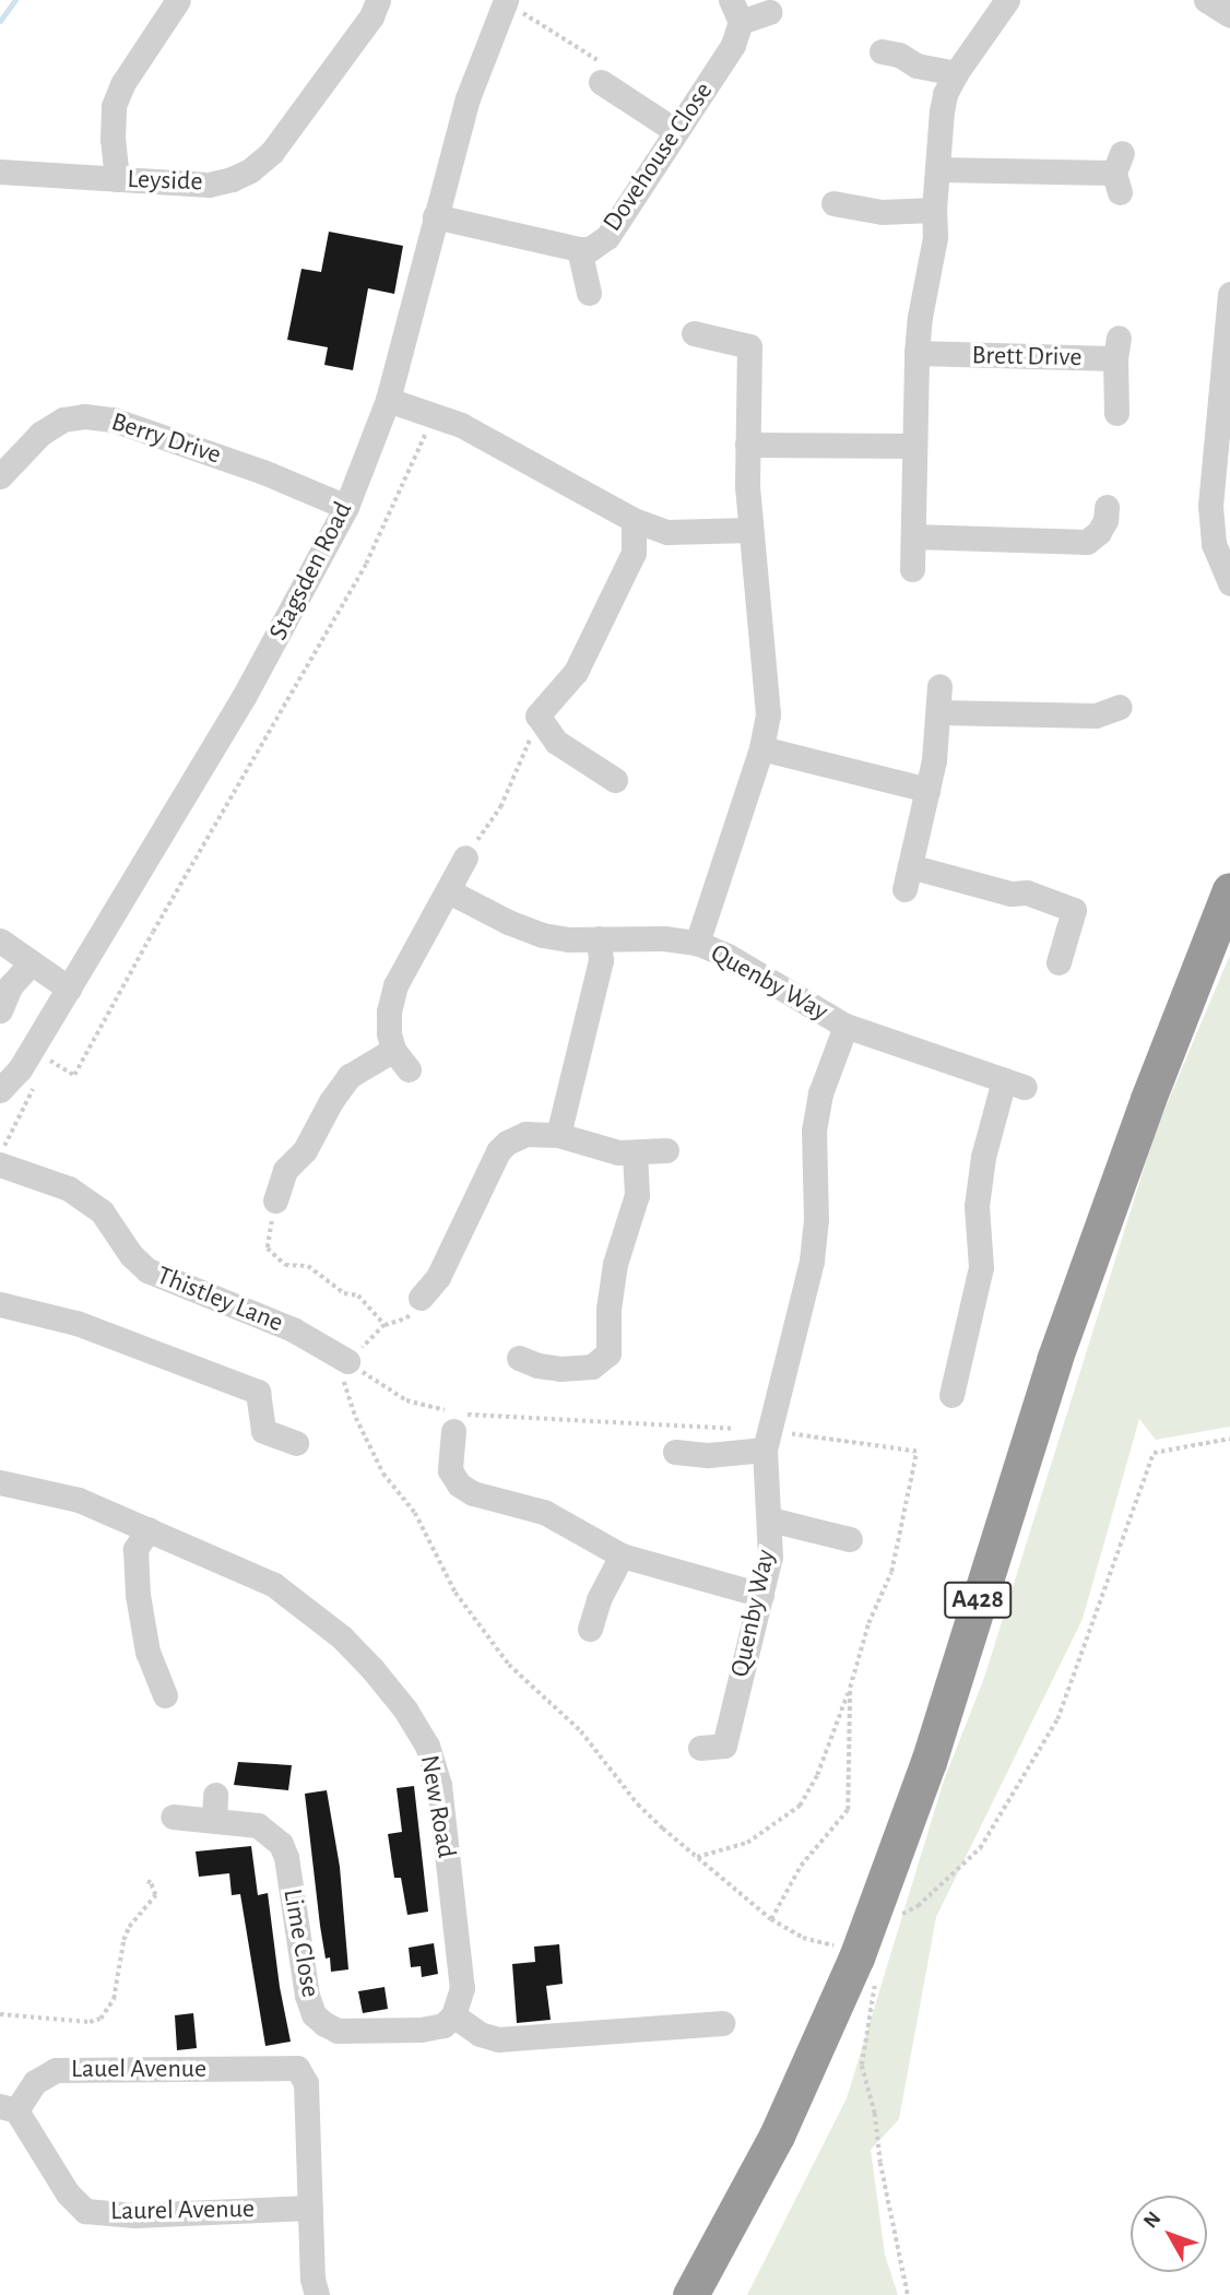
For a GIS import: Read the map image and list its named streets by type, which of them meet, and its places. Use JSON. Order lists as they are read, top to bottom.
{
  "streets": {
    "highway": ["A428"],
    "street": [
      "Dovehouse Close",
      "Leyside",
      "Brett Drive",
      "Berry Drive",
      "Stagsden Road",
      "Quenby Way",
      "Thistley Lane",
      "New Road",
      "Lime Close",
      "Lauel Avenue",
      "Laurel Avenue"
    ]
  },
  "crossings": [
    ["Dovehouse Close", "Stagsden Road"],
    ["Berry Drive", "Stagsden Road"],
    ["New Road", "Lime Close"],
    ["Lauel Avenue", "Laurel Avenue"]
  ],
  "north": "top left"
}
